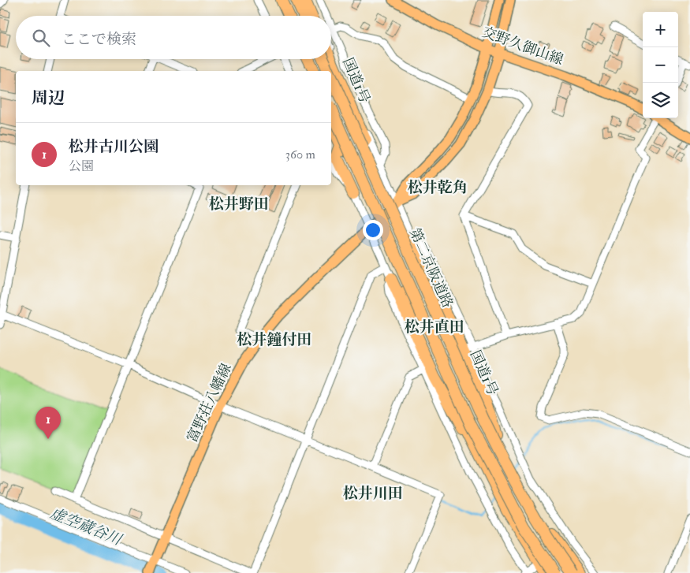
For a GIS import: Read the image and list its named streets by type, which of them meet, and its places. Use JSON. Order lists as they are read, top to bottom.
{
  "streets": {
    "highway": ["国道1号", "第二京阪道路"],
    "main road": ["交野久御山線", "富野荘八幡線"]
  },
  "crossings": [
    ["交野久御山線", "富野荘八幡線"]
  ],
  "districts": [
    "松井乾角",
    "松井野田",
    "松井直田",
    "松井鐘付田",
    "松井川田"
  ],
  "water": ["虚空蔵谷川"],
  "page": {
    "map_buttons": ["+", "−"],
    "search": "ここで検索",
    "heading": "周辺",
    "list": [
      {
        "mark": "1",
        "name": "松井古川公園",
        "note": "公園",
        "value": "360 m"
      }
    ],
    "pins": "1"
  }
}
